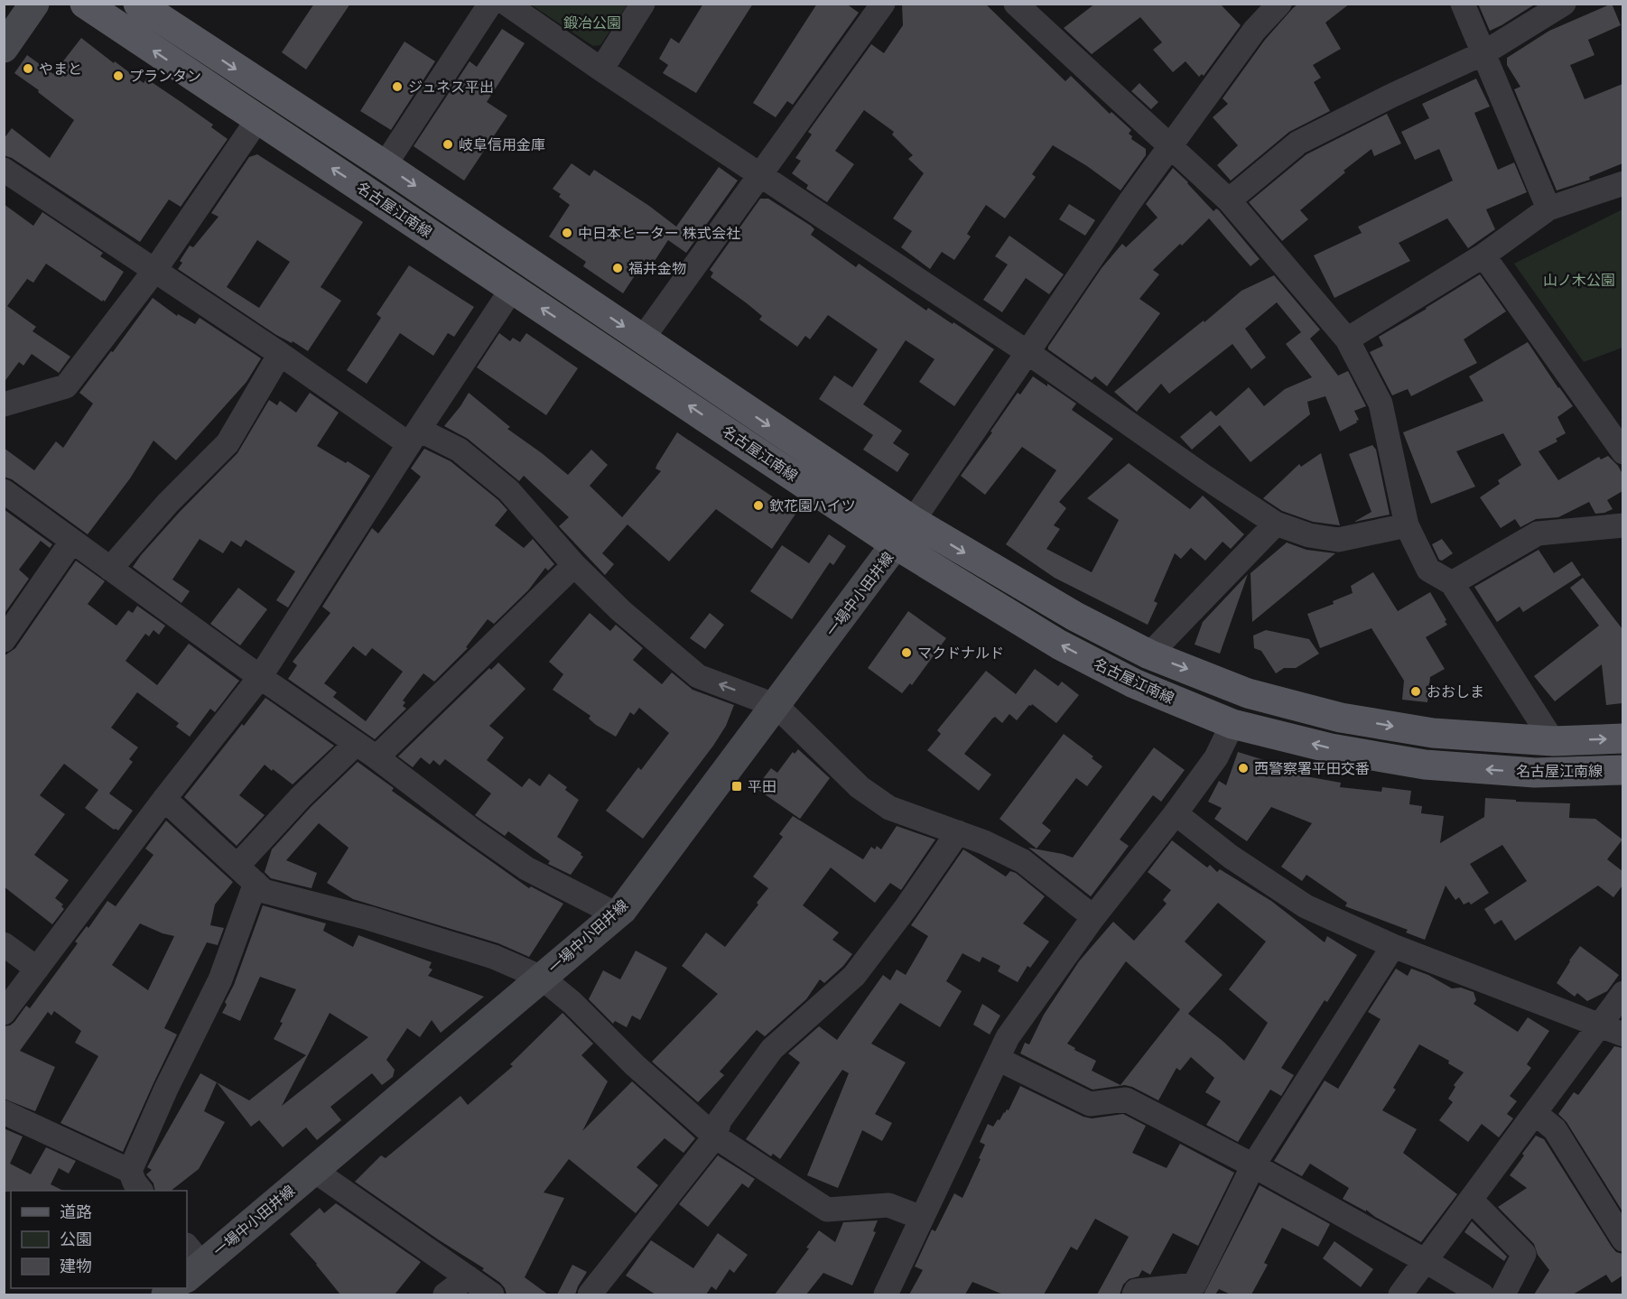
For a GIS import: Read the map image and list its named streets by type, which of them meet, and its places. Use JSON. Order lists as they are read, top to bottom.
{
  "streets": {
    "main road": ["名古屋江南線", "一場中小田井線"]
  },
  "crossings": [
    ["名古屋江南線", "一場中小田井線"]
  ],
  "parks": ["鍛冶公園", "山ノ木公園"],
  "places": {
    "other": [
      "やまと",
      "プランタン",
      "ジュネス平出",
      "岐阜信用金庫",
      "中日本ヒーター 株式会社",
      "福井金物",
      "欽花園ハイツ",
      "マクドナルド",
      "おおしま",
      "西警察署平田交番"
    ],
    "transit": ["平田"]
  },
  "legend": ["道路", "公園", "建物"]
}
